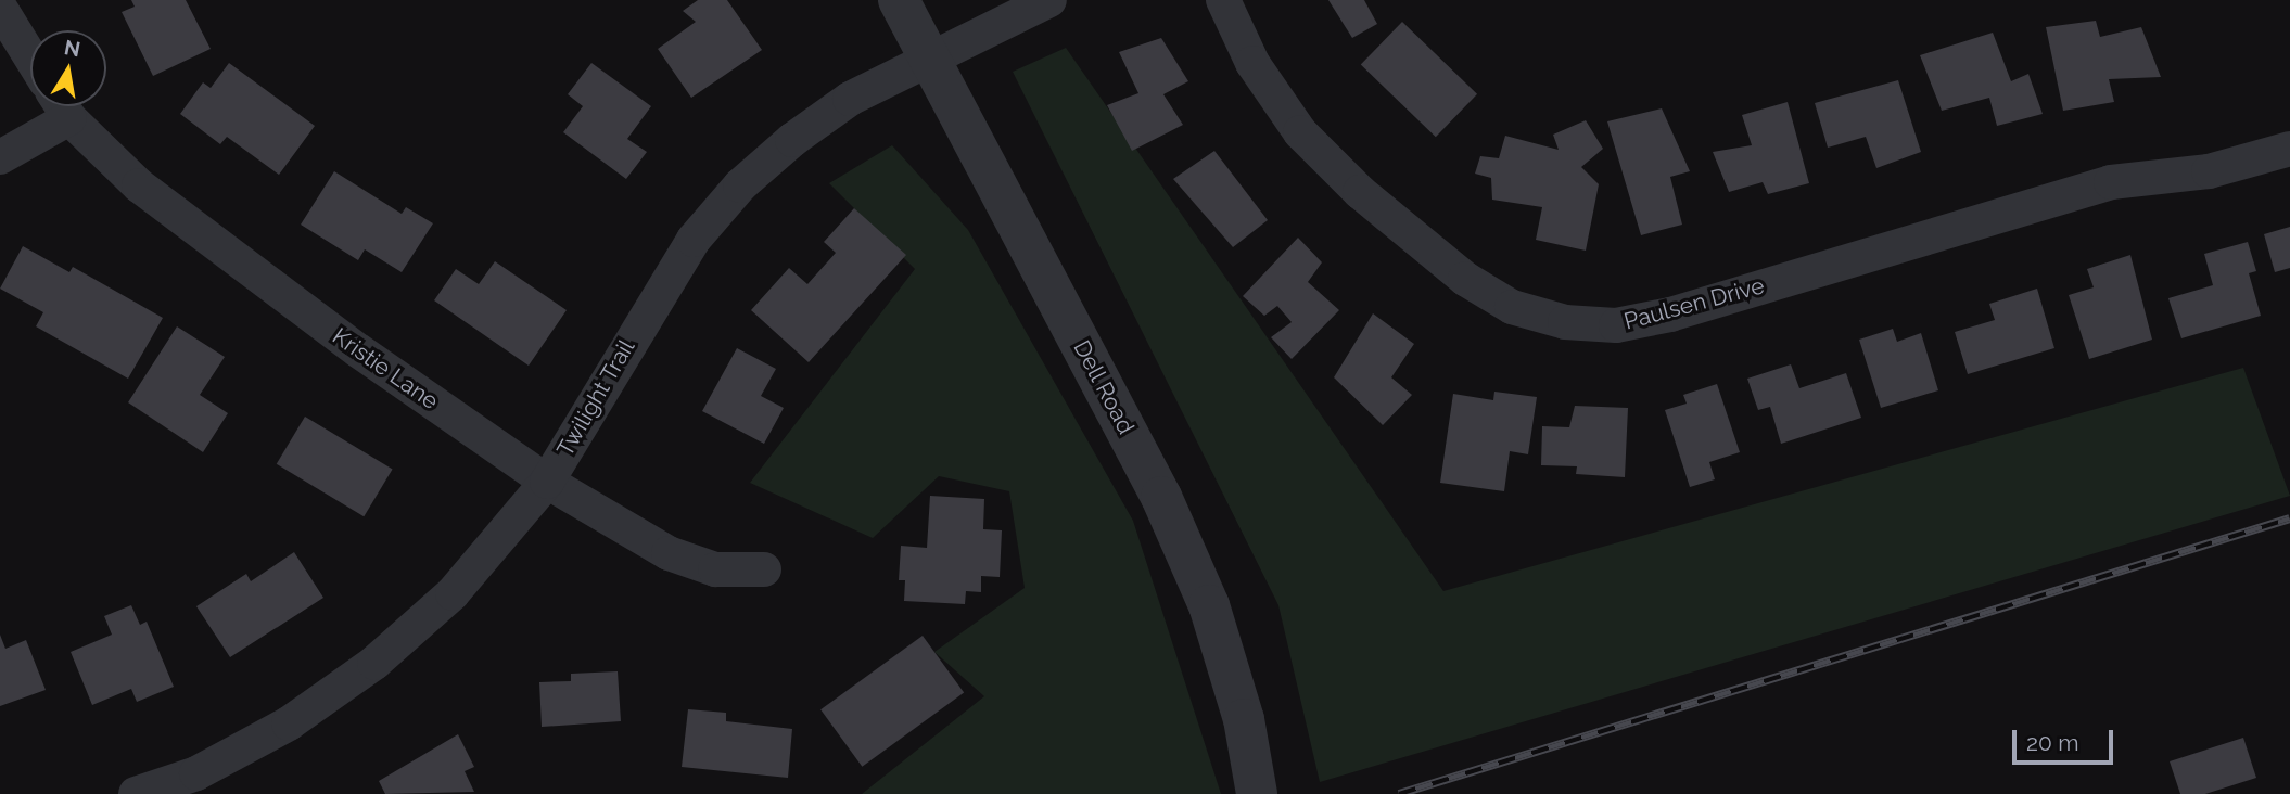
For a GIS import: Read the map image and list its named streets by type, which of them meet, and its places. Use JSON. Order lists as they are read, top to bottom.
{
  "streets": {
    "street": [
      "Paulsen Drive",
      "Kristie Lane",
      "Dell Road",
      "Twilight Trail"
    ]
  },
  "crossings": [
    ["Kristie Lane", "Twilight Trail"],
    ["Dell Road", "Twilight Trail"]
  ],
  "scale_bar": "20 m",
  "north": "top"
}
